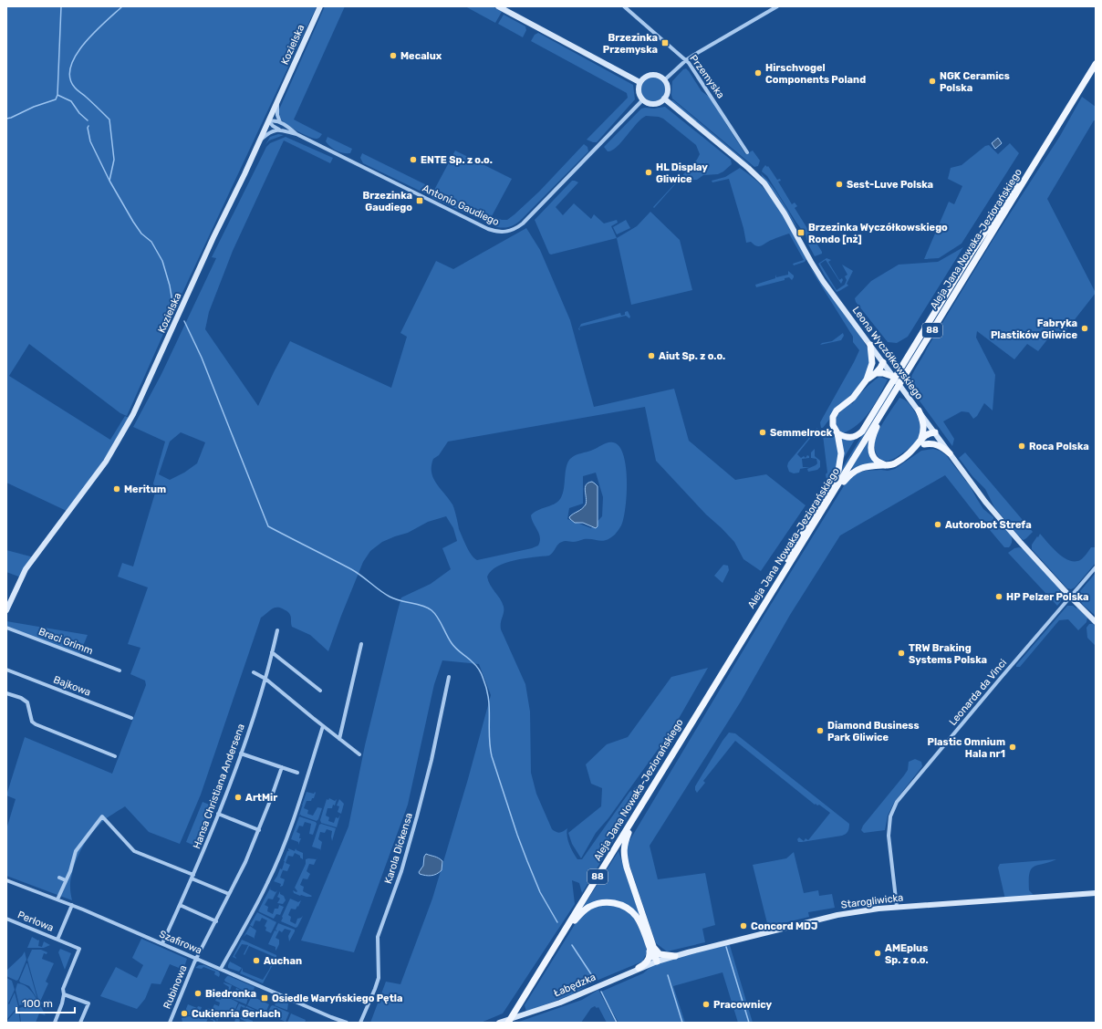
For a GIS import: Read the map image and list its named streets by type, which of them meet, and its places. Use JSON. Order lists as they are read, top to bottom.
{
  "streets": {
    "main road": ["Aleja Jana Nowaka-Jeziorańskiego", "88"],
    "street": [
      "Kozielska",
      "Przemyska",
      "Antonio Gaudiego",
      "Leona Wyczółkowskiego",
      "Braci Grimm",
      "Bajkowa",
      "Leonarda da Vinci",
      "Hansa Christiana Andersena",
      "Karola Dickensa",
      "Starogliwicka",
      "Perłowa",
      "Szafirowa",
      "Łabędzka",
      "Rubinowa"
    ]
  },
  "crossings": [
    ["Kozielska", "Antonio Gaudiego"],
    ["Antonio Gaudiego", "Leona Wyczółkowskiego"],
    ["Leona Wyczółkowskiego", "Leonarda da Vinci"],
    ["Leonarda da Vinci", "Starogliwicka"],
    ["Hansa Christiana Andersena", "Szafirowa"],
    ["Starogliwicka", "Łabędzka"],
    ["Szafirowa", "Rubinowa"]
  ],
  "places": {
    "transit": [
      "Brzezinka Przemyska",
      "Brzezinka Gaudiego",
      "Brzezinka Wyczółkowskiego Rondo [nż]",
      "Osiedle Waryńskiego Pętla"
    ],
    "other": [
      "Mecalux",
      "Hirschvogel Components Poland",
      "NGK Ceramics Polska",
      "ENTE Sp. z o.o.",
      "HL Display Gliwice",
      "Sest-Luve Polska",
      "Fabryka Plastików Gliwice",
      "Aiut Sp. z o.o.",
      "Semmelrock",
      "Roca Polska",
      "Meritum",
      "Autorobot Strefa",
      "HP Pelzer Polska",
      "TRW Braking Systems Polska",
      "Diamond Business Park Gliwice",
      "Plastic Omnium Hala nr1",
      "ArtMir",
      "Concord MDJ",
      "AMEplus Sp. z o.o.",
      "Auchan",
      "Biedronka",
      "Pracownicy",
      "Cukienria Gerlach"
    ]
  },
  "scale_bar": "100 m"
}
